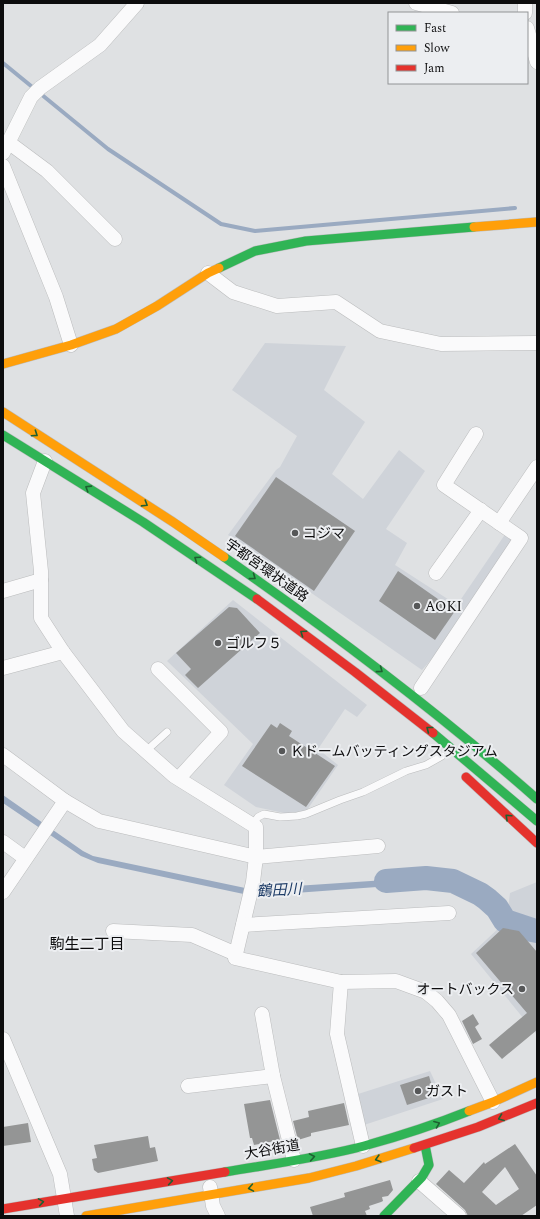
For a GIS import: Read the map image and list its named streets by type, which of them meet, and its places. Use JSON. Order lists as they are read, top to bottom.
{
  "streets": {
    "main road": ["宇都宮環状道路", "大谷街道"]
  },
  "districts": ["駒生二丁目"],
  "water": ["鶴田川"],
  "places": [
    "コジマ",
    "AOKI",
    "ゴルフ５",
    "Ｋドームバッティングスタジアム",
    "オートバックス",
    "ガスト"
  ],
  "legend": ["Fast", "Slow", "Jam"]
}
